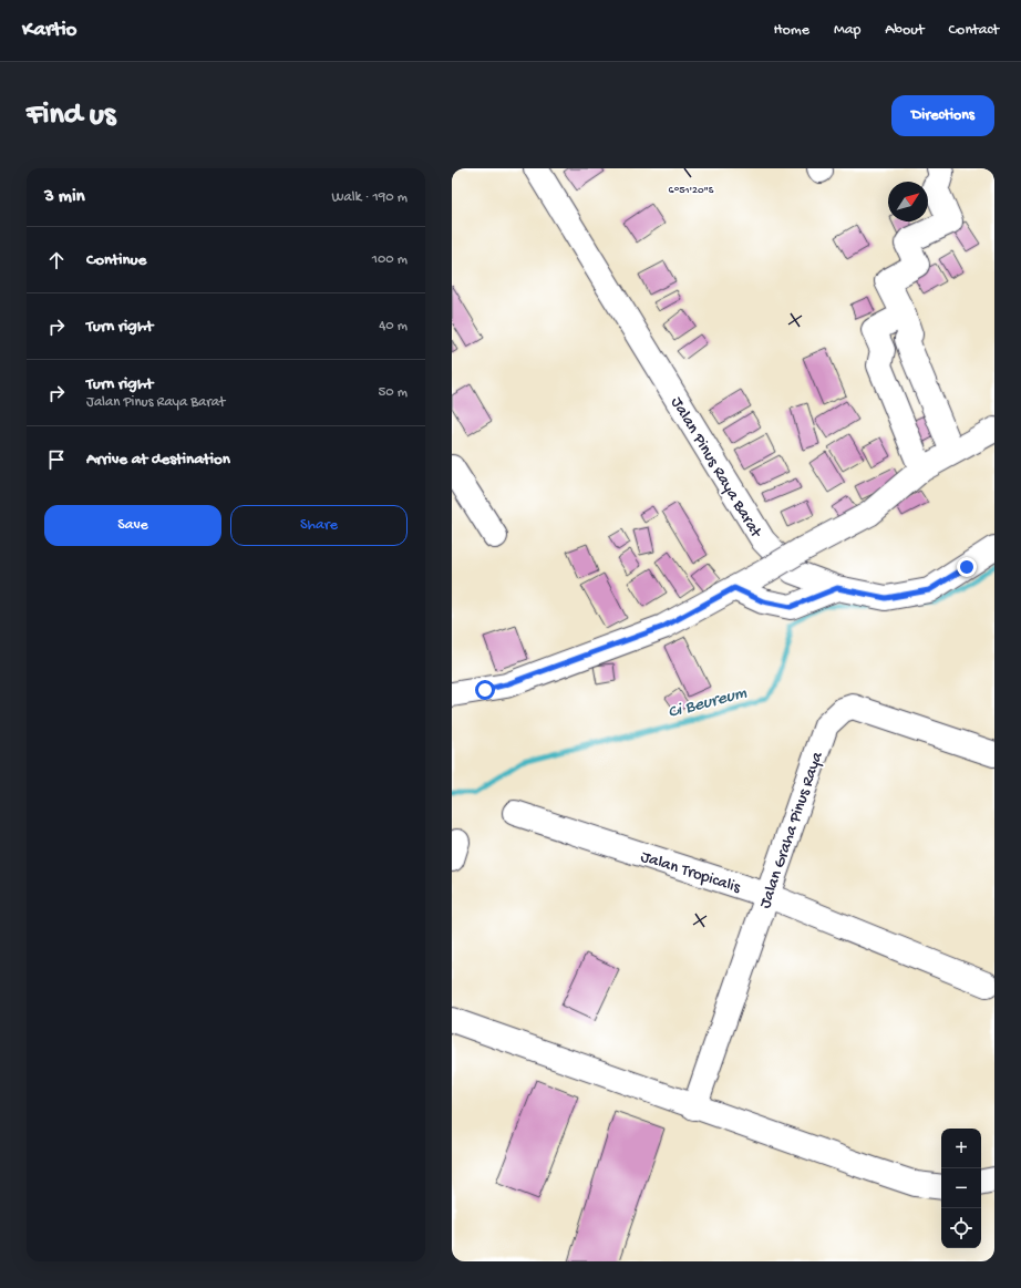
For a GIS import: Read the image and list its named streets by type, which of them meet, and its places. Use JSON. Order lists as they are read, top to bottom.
{
  "streets": {
    "street": ["Jalan Pinus Raya Barat", "Jalan Graha Pinus Raya", "Jalan Tropicalis"]
  },
  "crossings": [
    ["Jalan Graha Pinus Raya", "Jalan Tropicalis"]
  ],
  "water": ["Ci Beureum"],
  "north": "top right",
  "page": {
    "header": "Kartio",
    "nav": [
      "Home",
      "Map",
      "About",
      "Contact"
    ],
    "buttons": [
      "Directions",
      ["Save", "Share"]
    ],
    "title": "Find us",
    "heading": ["3 min", "Walk · 190 m"],
    "list": [
      ["Continue", "100 m"],
      ["Turn right", "40 m"],
      ["Turn right", "Jalan Pinus Raya Barat", "50 m"],
      "Arrive at destination"
    ],
    "map_buttons": ["+", "−"]
  },
  "coordinates": ["6°51'20\"S"]
}
